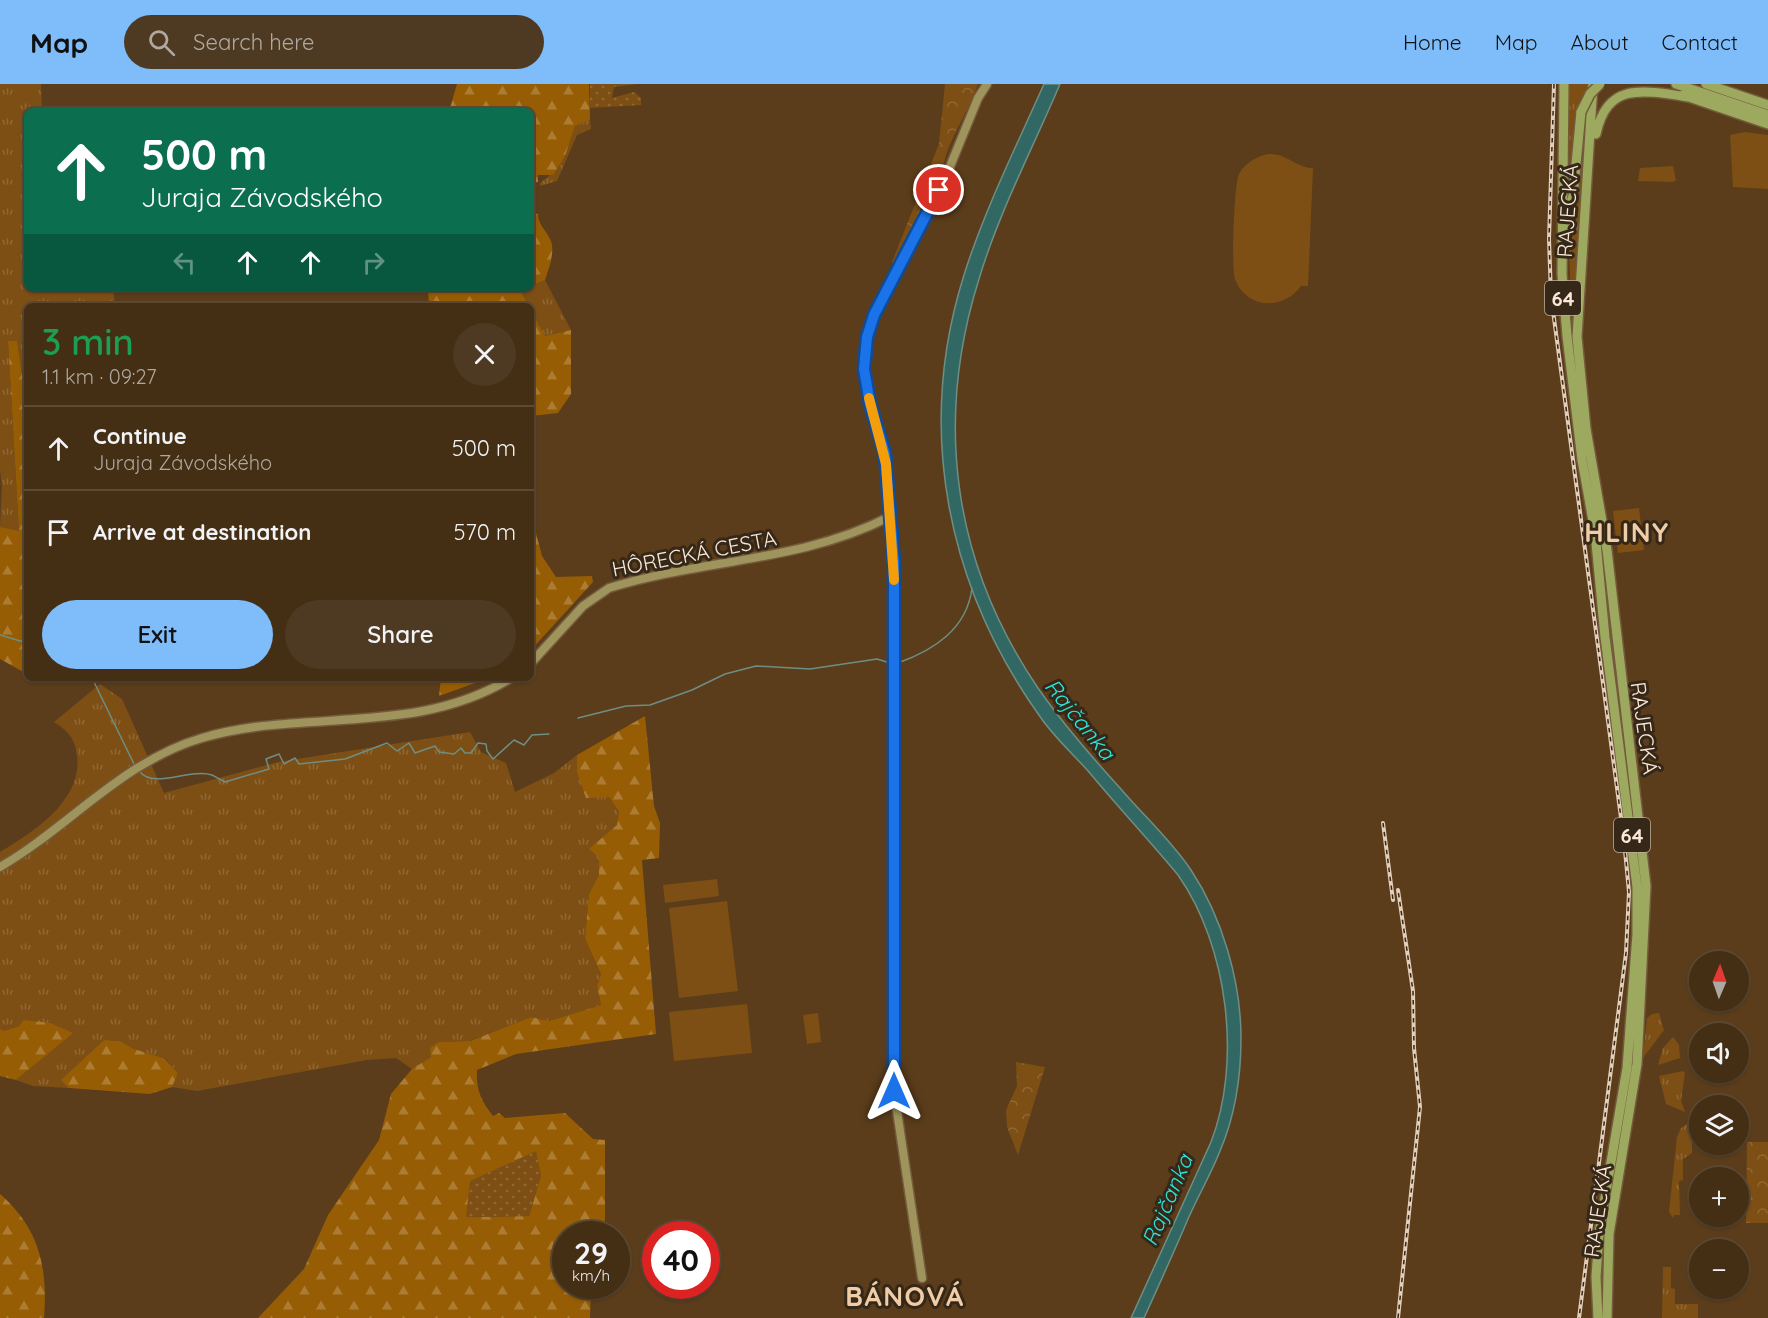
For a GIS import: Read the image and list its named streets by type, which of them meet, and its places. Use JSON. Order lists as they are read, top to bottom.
{
  "streets": {
    "main road": ["RAJECKÁ", "64"],
    "street": ["HÔRECKÁ CESTA"]
  },
  "districts": ["HLINY", "BÁNOVÁ"],
  "water": ["Rajčanka"],
  "north": "top",
  "page": {
    "header": "Map",
    "search": "Search here",
    "nav": [
      "Home",
      "Map",
      "About",
      "Contact"
    ],
    "turn": ["500 m", "Juraja Závodského"],
    "heading": ["3 min", "1.1 km · 09:27"],
    "list": [
      {
        "name": "Continue",
        "note": "Juraja Závodského",
        "value": "500 m"
      },
      {
        "name": "Arrive at destination",
        "value": "570 m"
      }
    ],
    "buttons": ["Exit", "Share"],
    "map_buttons": ["+", "−"],
    "speed": "29 km/h",
    "limit": "40"
  }
}
